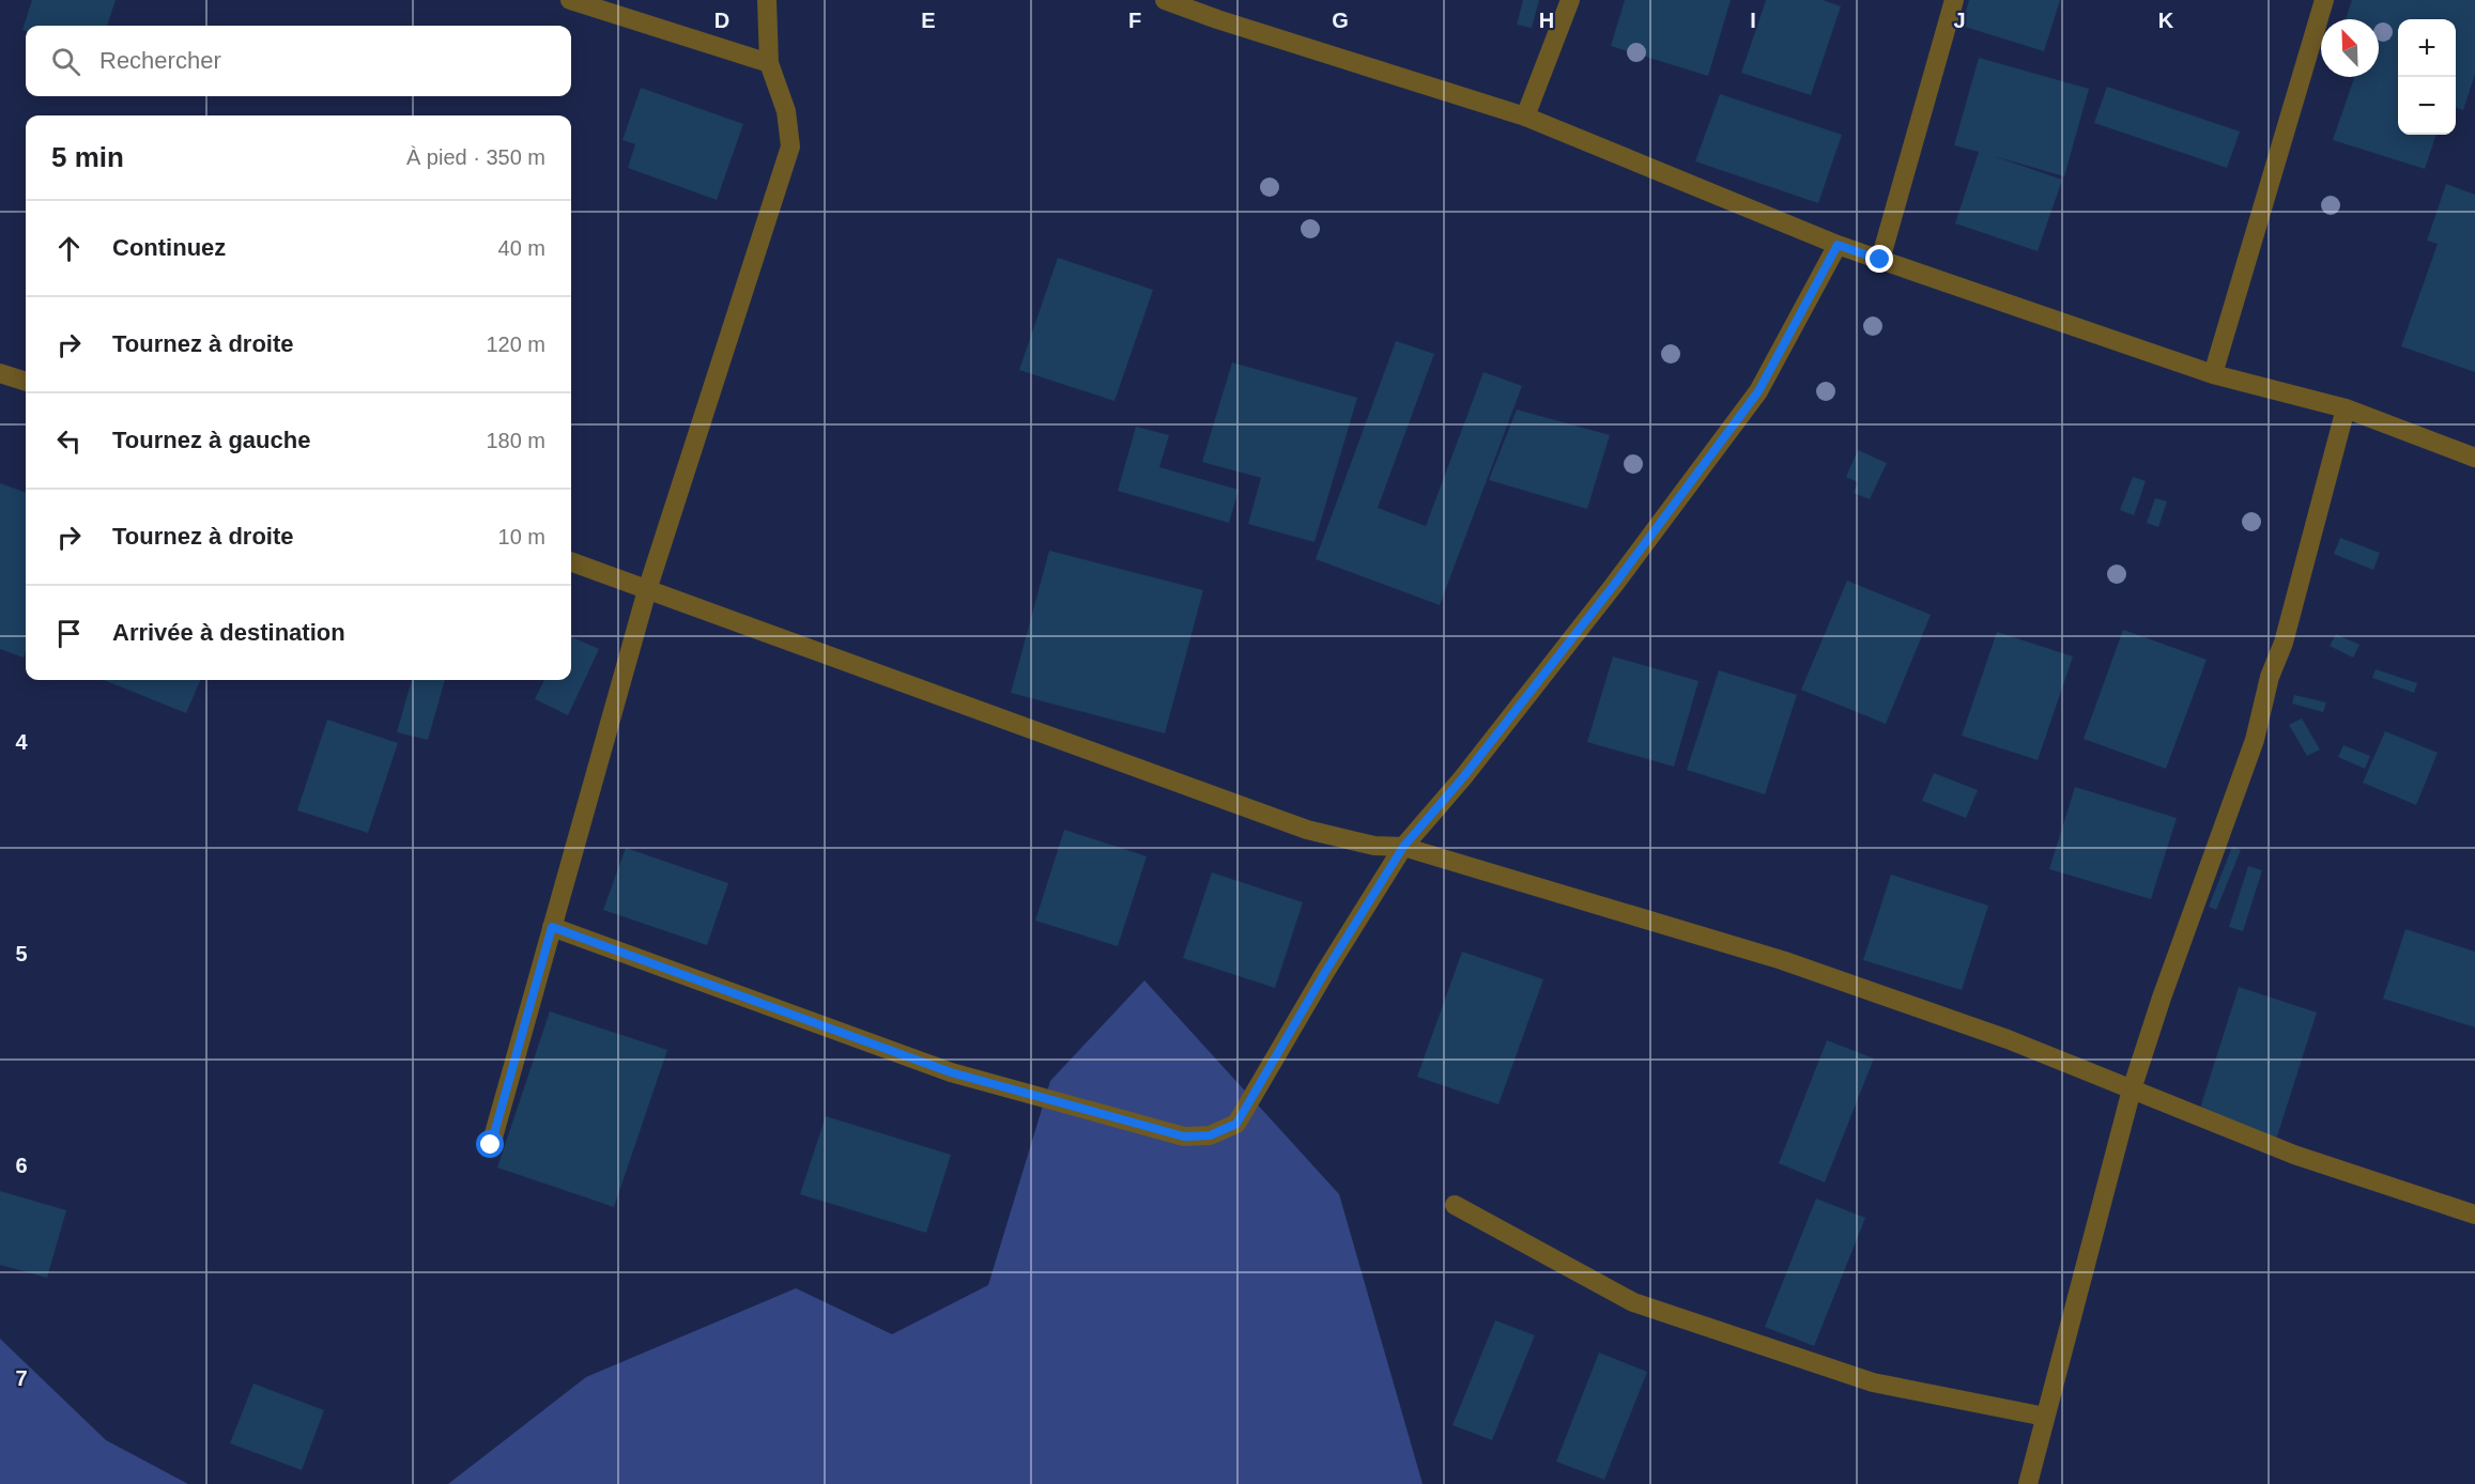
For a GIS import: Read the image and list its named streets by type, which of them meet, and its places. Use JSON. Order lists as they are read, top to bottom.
{
  "north": "top left",
  "page": {
    "map_buttons": ["+", "−"],
    "search": "Rechercher",
    "heading": ["5 min", "À pied · 350 m"],
    "list": [
      ["Continuez", "40 m"],
      ["Tournez à droite", "120 m"],
      ["Tournez à gauche", "180 m"],
      ["Tournez à droite", "10 m"],
      "Arrivée à destination"
    ]
  },
  "grid": {
    "columns": [
      "D",
      "E",
      "F",
      "G",
      "H",
      "I",
      "J",
      "K"
    ],
    "rows": [
      "4",
      "5",
      "6",
      "7"
    ]
  }
}
